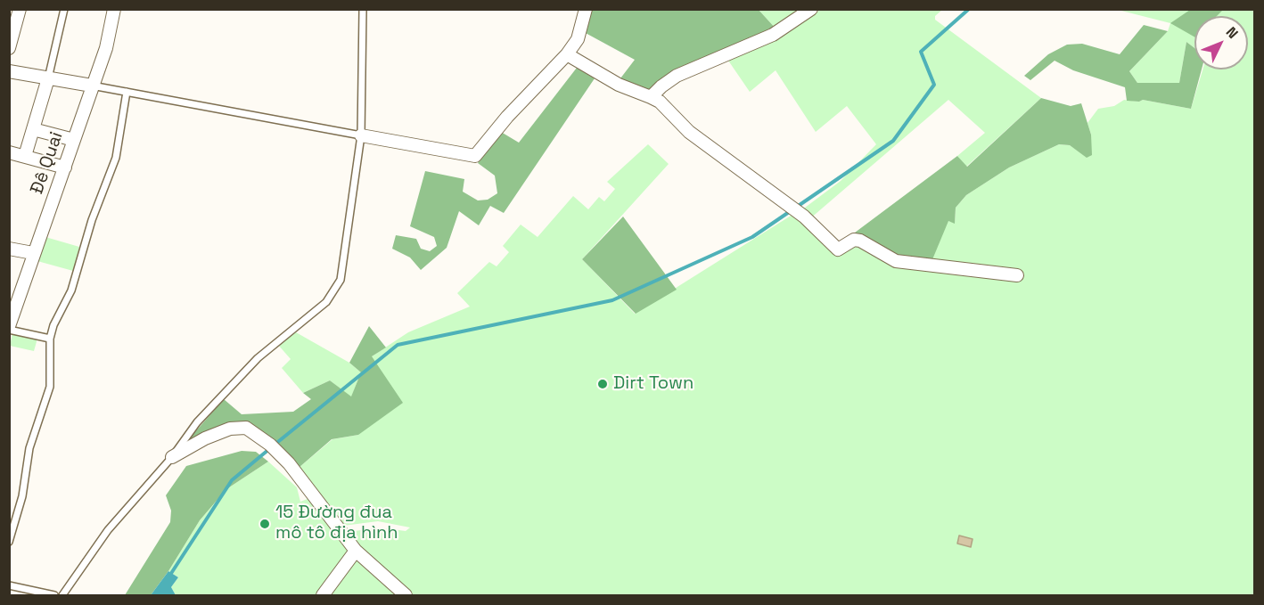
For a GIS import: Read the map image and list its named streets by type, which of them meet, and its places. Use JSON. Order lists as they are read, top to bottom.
{
  "streets": {
    "street": ["Đê Quai"]
  },
  "places": ["Dirt Town", "15 Đường đua mô tô địa hình"],
  "north": "top right"
}
